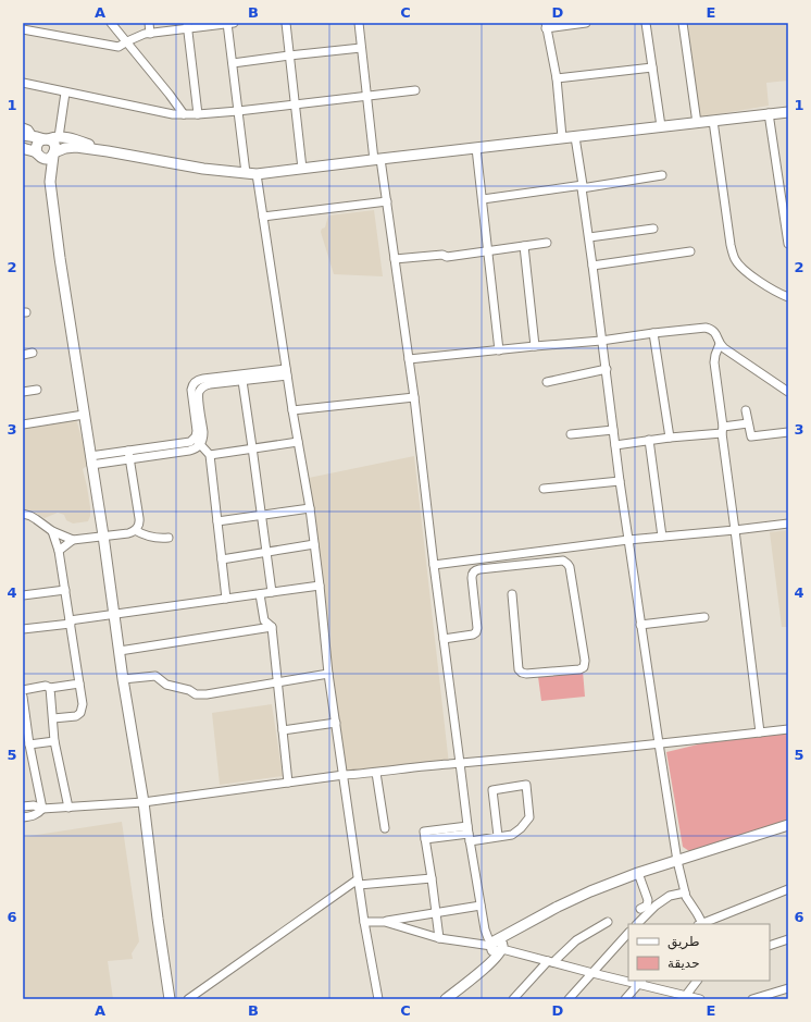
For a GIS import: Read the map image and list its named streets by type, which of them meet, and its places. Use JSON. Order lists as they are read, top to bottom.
{
  "legend": ["طريق", "حديقة"],
  "grid": {
    "columns": [
      "A",
      "B",
      "C",
      "D",
      "E"
    ],
    "rows": [
      "1",
      "2",
      "3",
      "4",
      "5",
      "6"
    ]
  }
}
